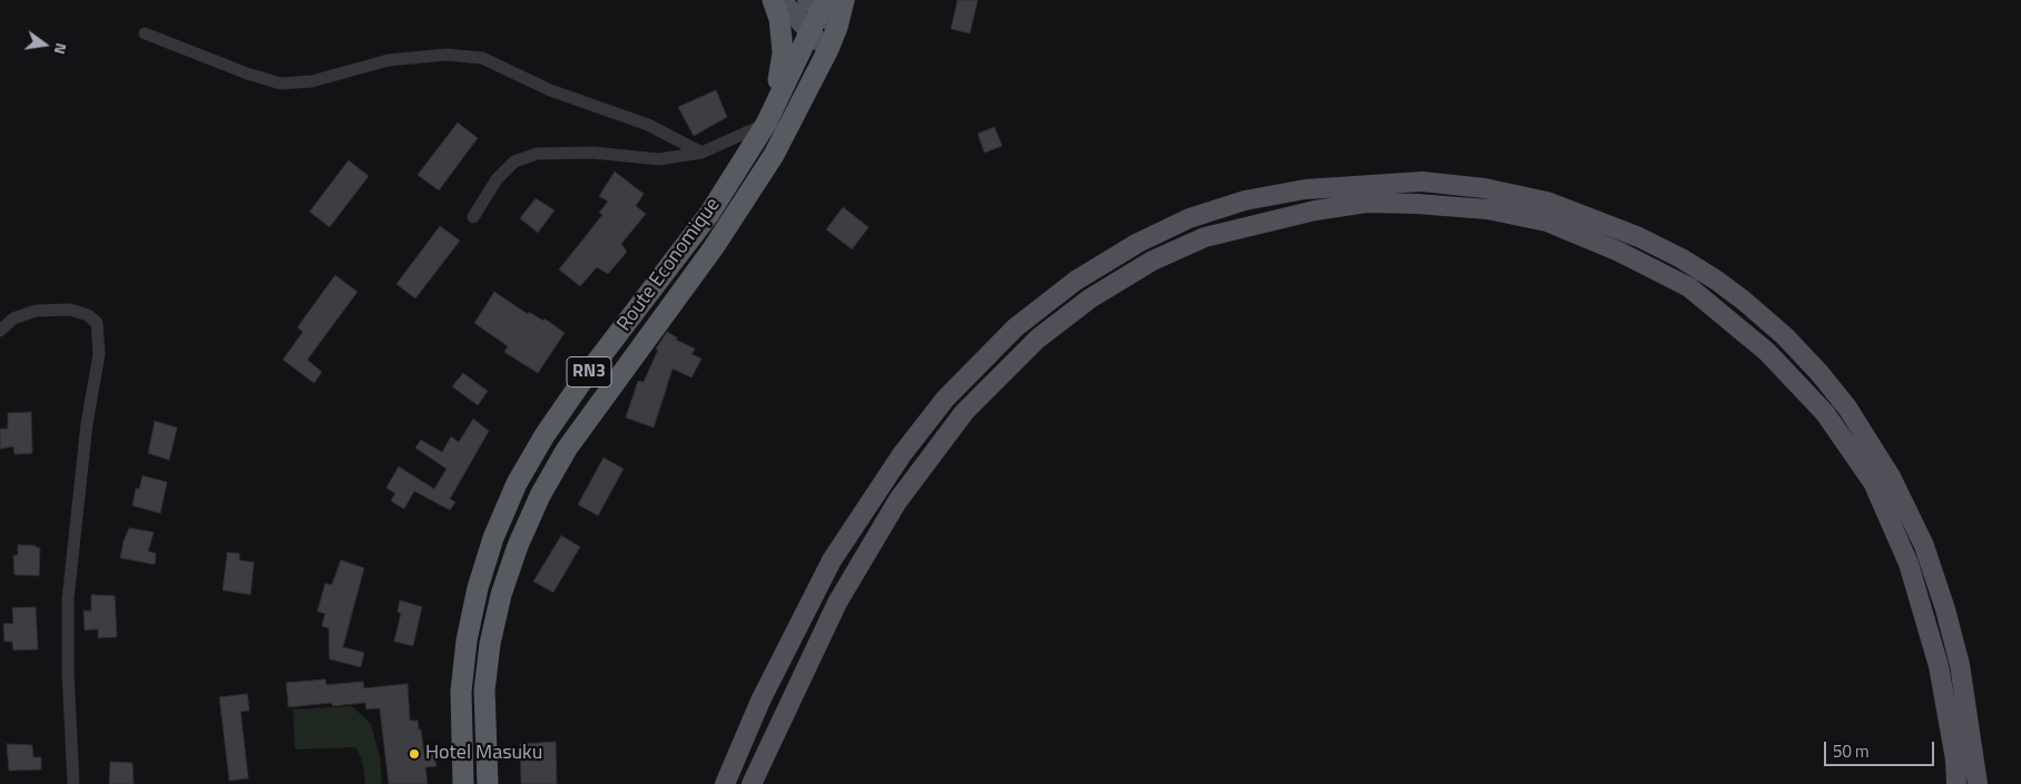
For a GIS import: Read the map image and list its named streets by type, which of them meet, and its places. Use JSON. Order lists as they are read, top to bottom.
{
  "streets": {
    "highway": ["Route Economique", "RN3"]
  },
  "places": ["Hotel Masuku"],
  "scale_bar": "50 m",
  "north": "right"
}
